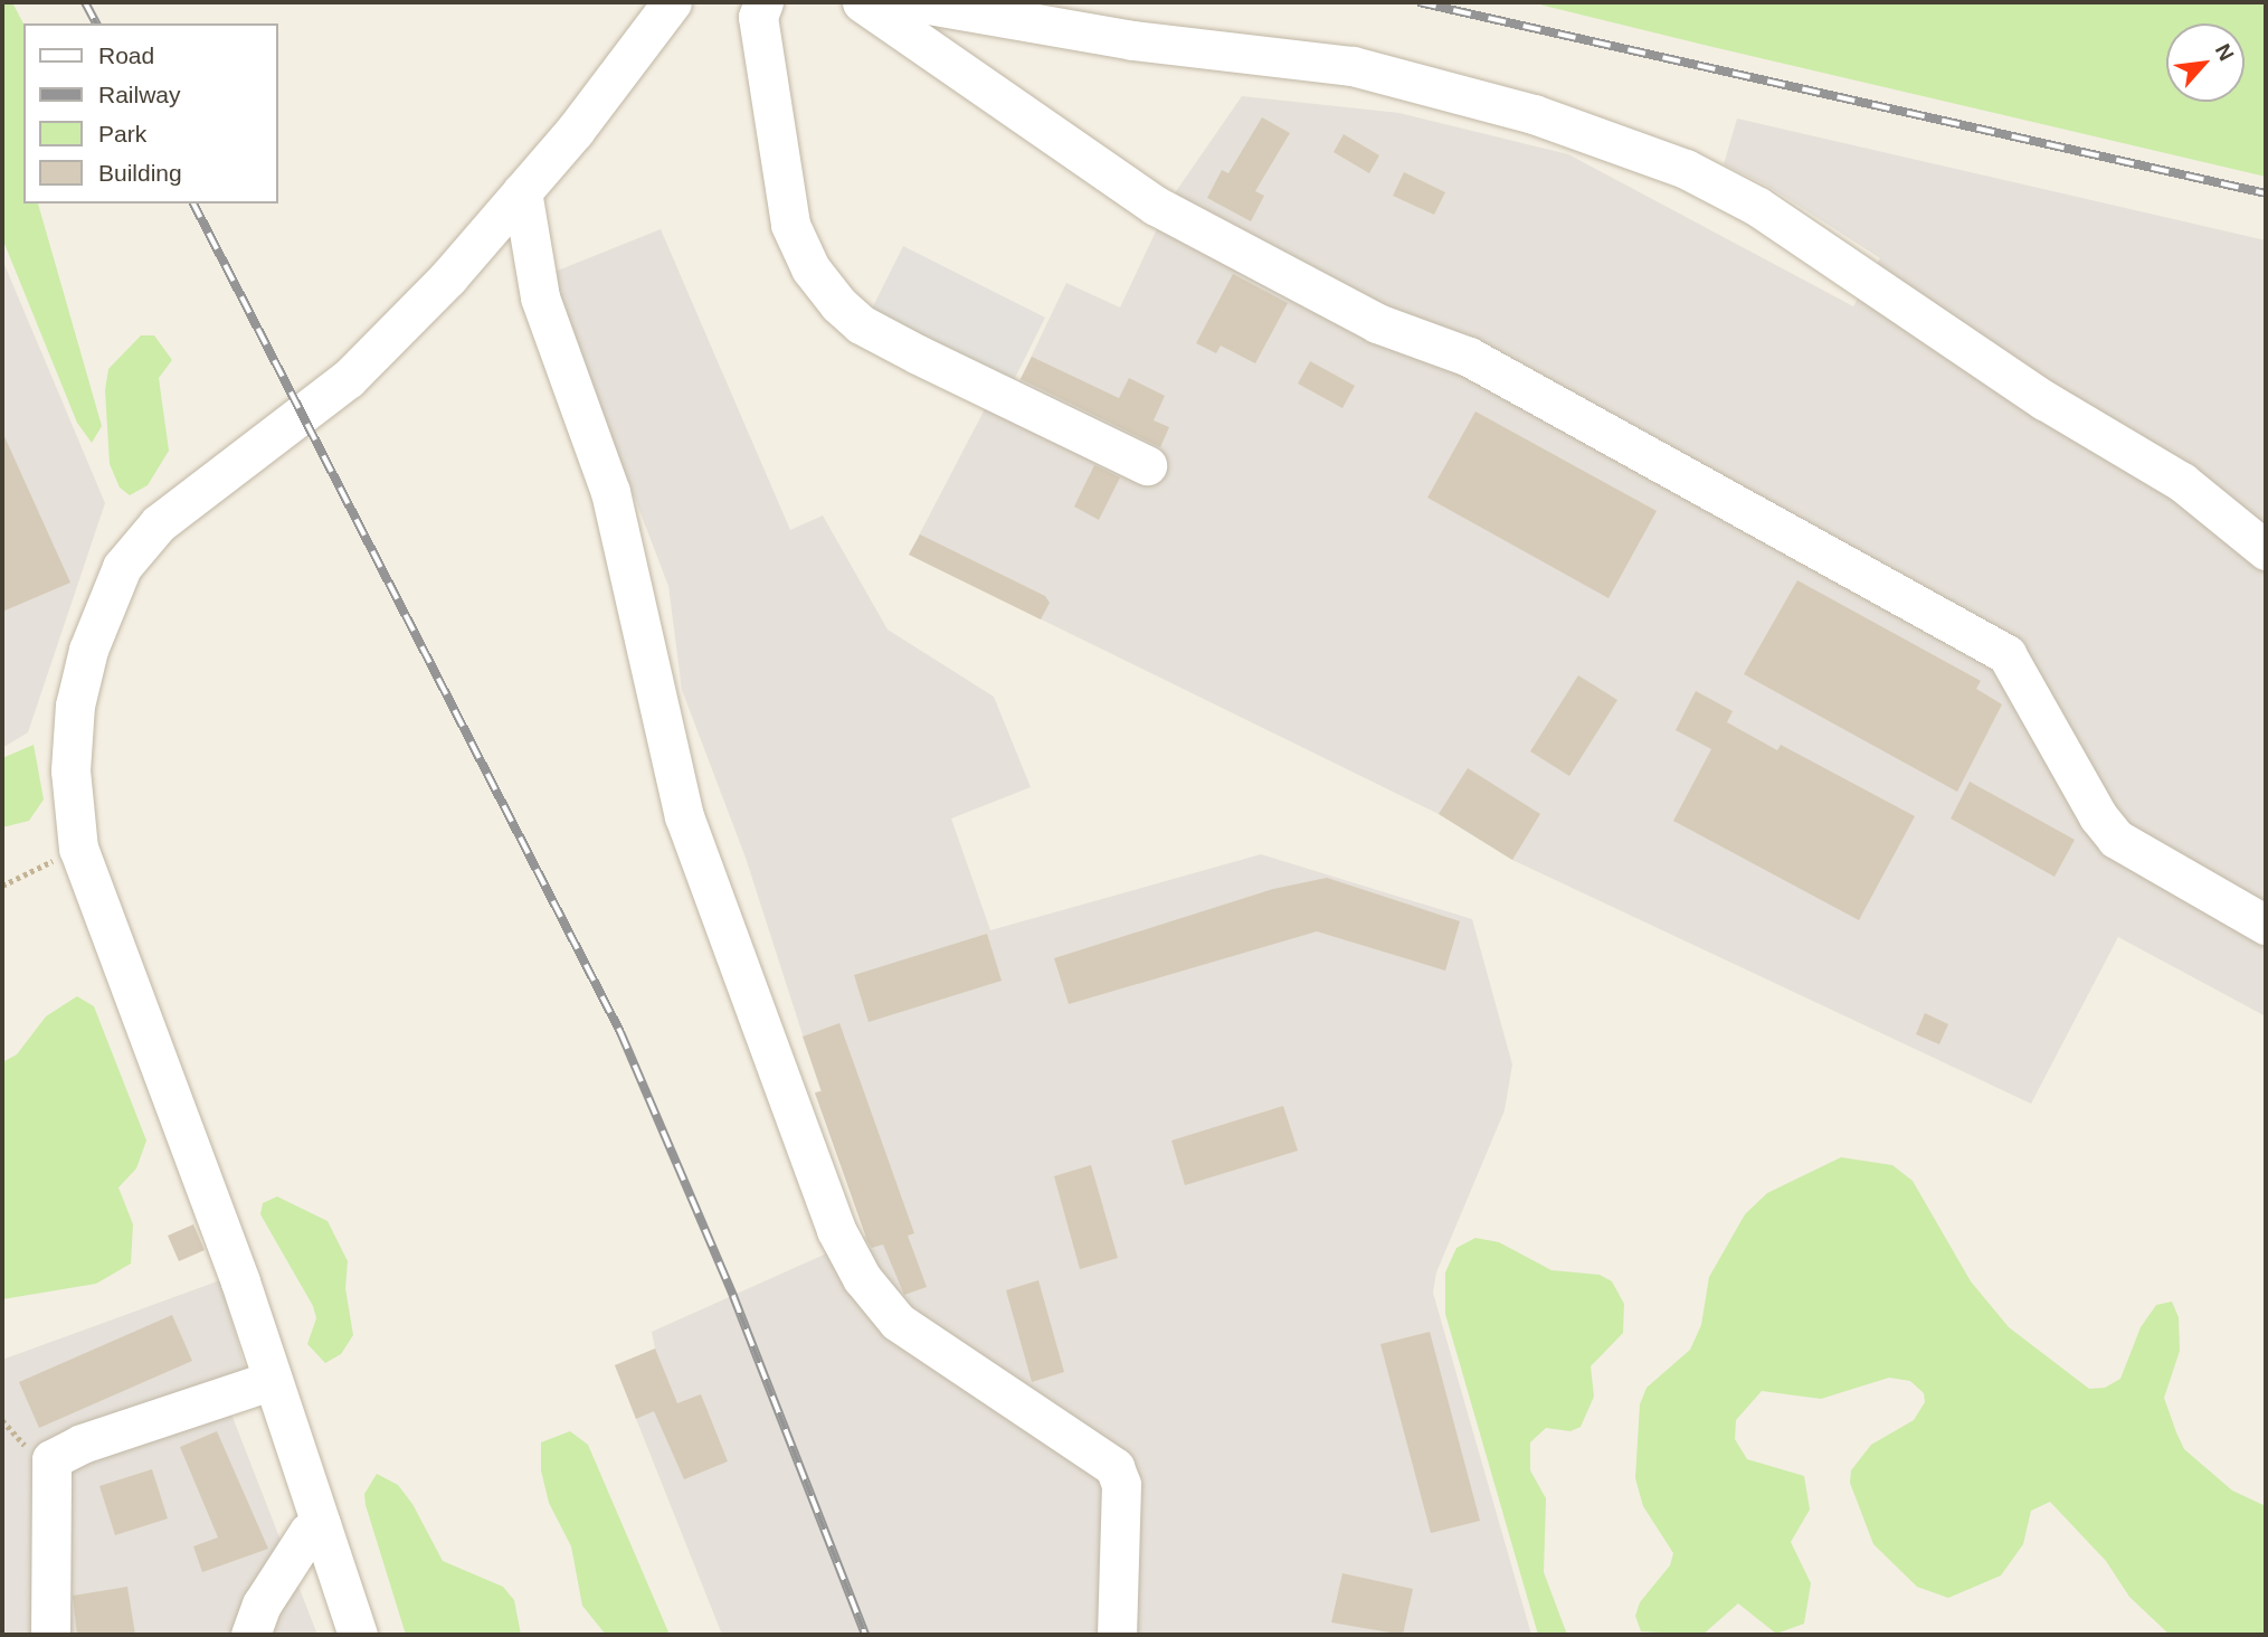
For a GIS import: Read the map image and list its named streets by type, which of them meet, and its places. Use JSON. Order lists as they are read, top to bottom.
{
  "legend": [
    "Road",
    "Railway",
    "Park",
    "Building"
  ],
  "north": "top right"
}
